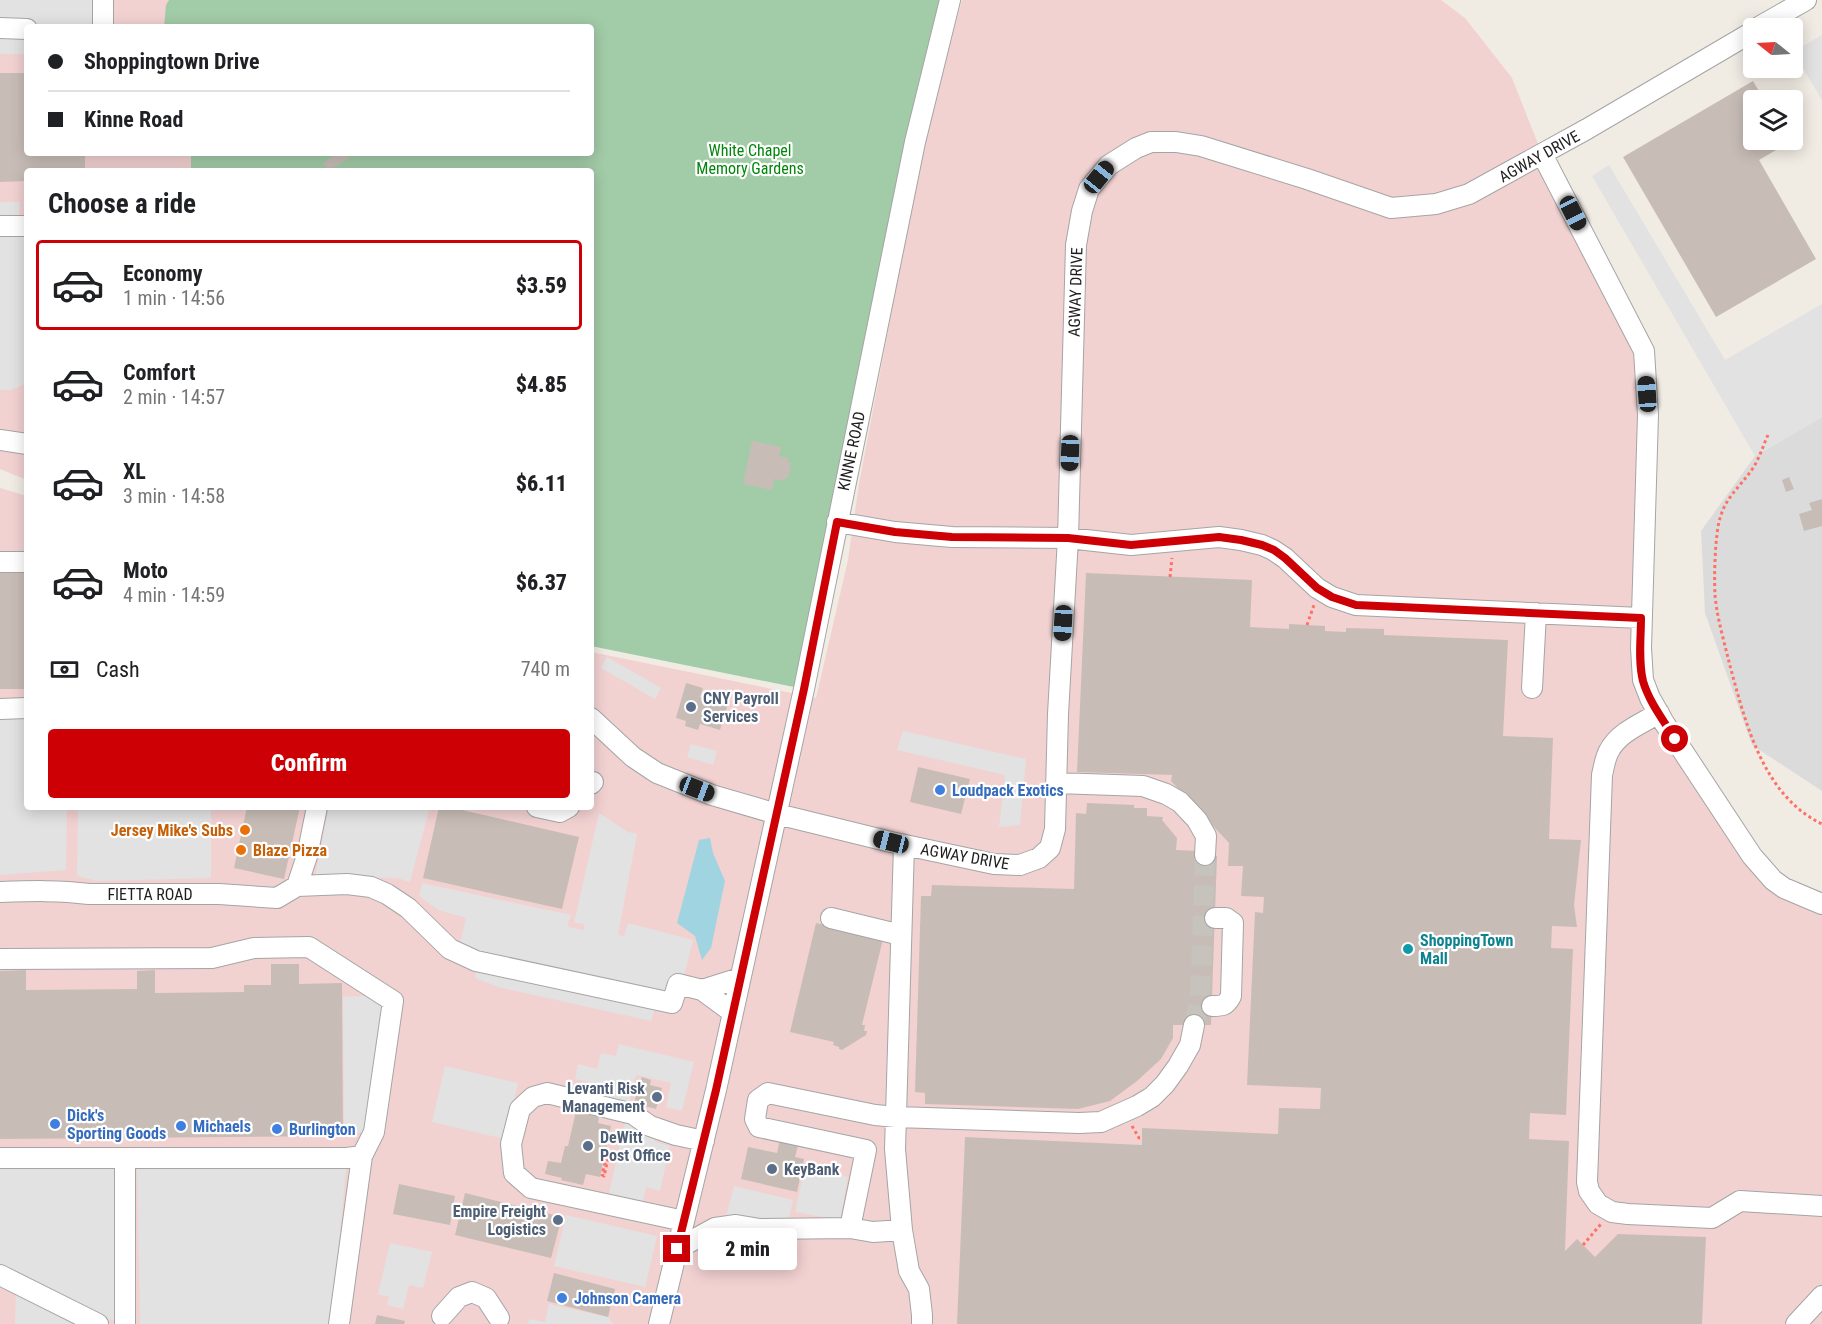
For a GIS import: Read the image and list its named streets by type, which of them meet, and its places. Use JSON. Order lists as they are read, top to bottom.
{
  "streets": {
    "street": ["AGWAY DRIVE", "KINNE ROAD", "FIETTA ROAD"]
  },
  "crossings": [
    ["AGWAY DRIVE", "KINNE ROAD"]
  ],
  "parks": ["White Chapel Memory Gardens"],
  "places": [
    "CNY Payroll Services",
    "Loudpack Exotics",
    "Jersey Mike's Subs",
    "Blaze Pizza",
    "ShoppingTown Mall",
    "Levanti Risk Management",
    "Dick's Sporting Goods",
    "Michaels",
    "Burlington",
    "DeWitt Post Office",
    "KeyBank",
    "Empire Freight Logistics",
    "Johnson Camera"
  ],
  "north": "left",
  "page": {
    "banner": ["Shoppingtown Drive", "Kinne Road"],
    "heading": "Choose a ride",
    "list": [
      {
        "name": "Economy",
        "note": "1 min · 14:56",
        "value": "$3.59"
      },
      {
        "name": "Comfort",
        "note": "2 min · 14:57",
        "value": "$4.85"
      },
      {
        "name": "XL",
        "note": "3 min · 14:58",
        "value": "$6.11"
      },
      {
        "name": "Moto",
        "note": "4 min · 14:59",
        "value": "$6.37"
      }
    ],
    "pay": ["Cash", "740 m"],
    "buttons": "Confirm",
    "bubble": "2 min"
  }
}
